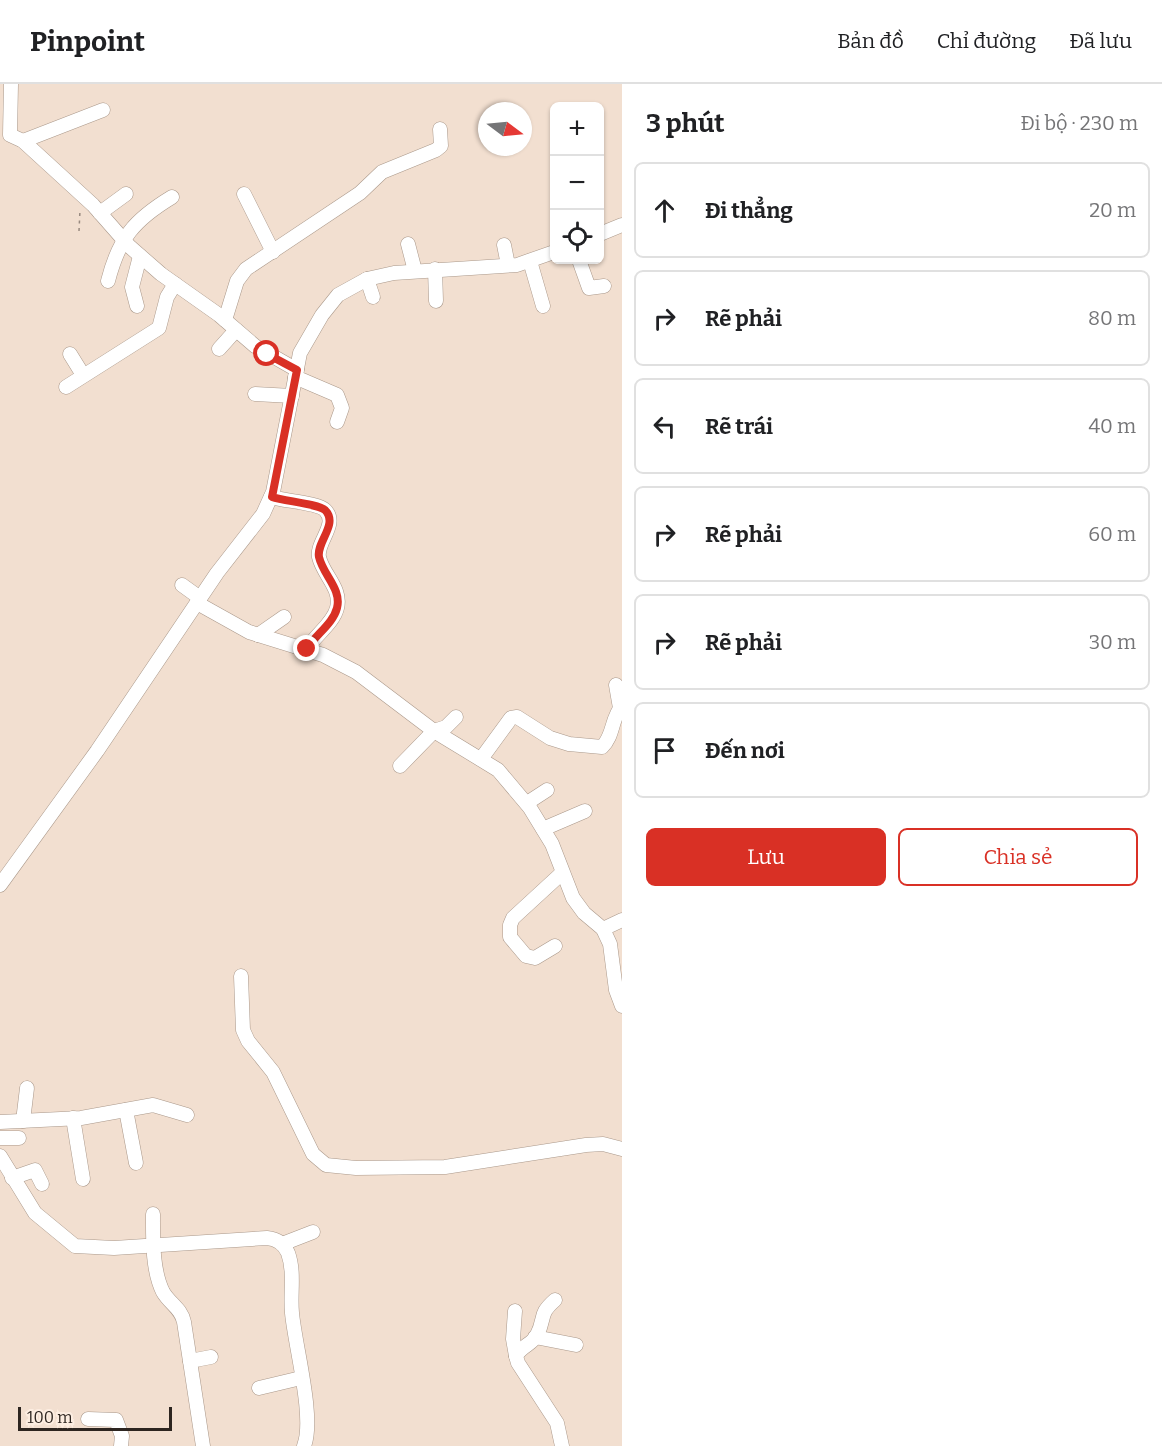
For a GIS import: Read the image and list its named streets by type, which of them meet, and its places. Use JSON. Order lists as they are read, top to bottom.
{
  "scale_bar": "100 m",
  "north": "right",
  "page": {
    "header": "Pinpoint",
    "nav": ["Bản đồ", "Chỉ đường", "Đã lưu"],
    "heading": ["3 phút", "Đi bộ · 230 m"],
    "map_buttons": ["+", "−"],
    "list": [
      ["Đi thẳng", "20 m"],
      ["Rẽ phải", "80 m"],
      ["Rẽ trái", "40 m"],
      ["Rẽ phải", "60 m"],
      ["Rẽ phải", "30 m"],
      "Đến nơi"
    ],
    "buttons": ["Lưu", "Chia sẻ"],
    "scale": "100 m"
  }
}
